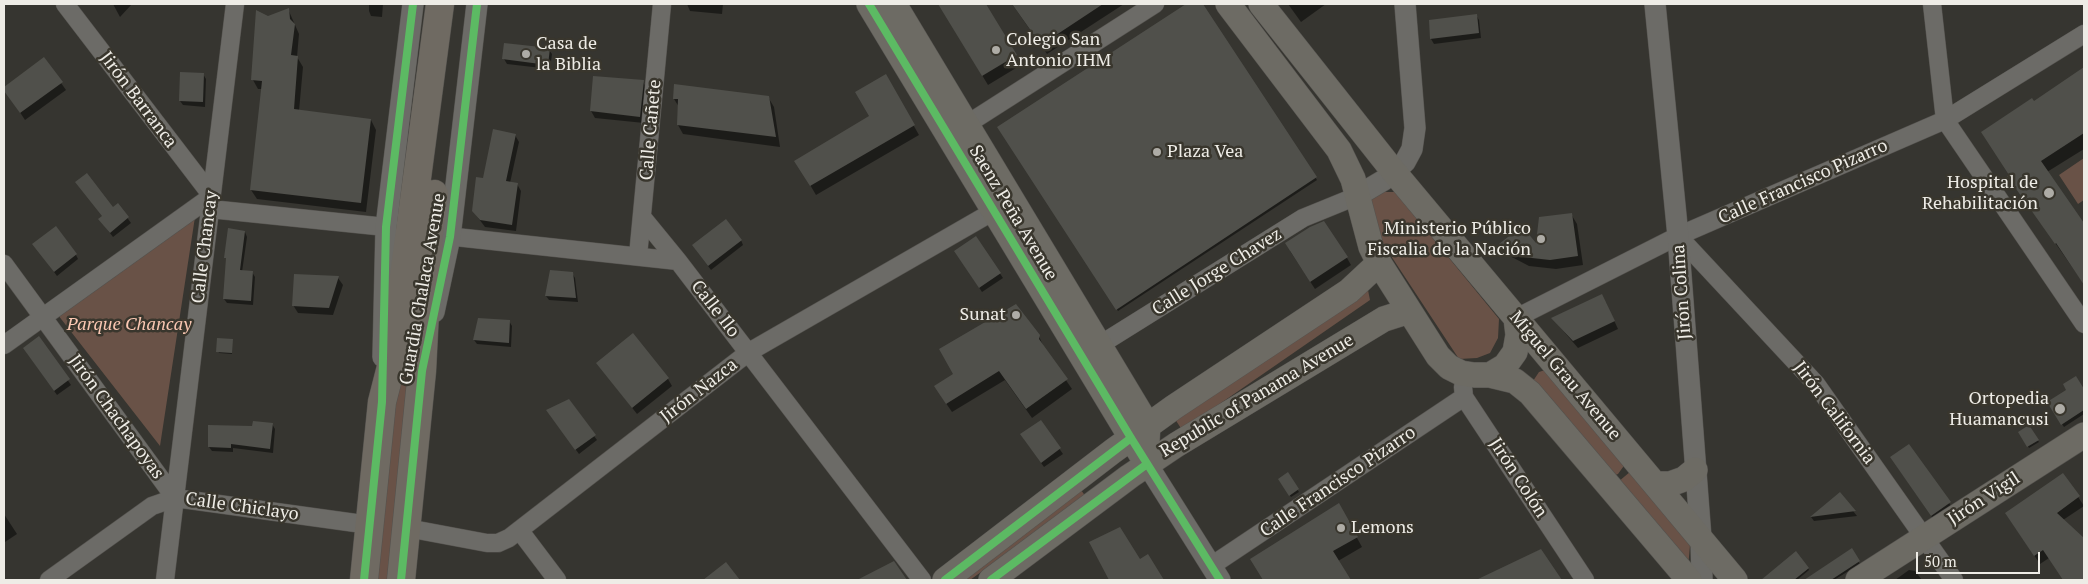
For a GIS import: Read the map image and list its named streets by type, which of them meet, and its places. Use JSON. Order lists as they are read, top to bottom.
{
  "streets": {
    "main road": [
      "Saenz Peña Avenue",
      "Guardia Chalaca Avenue",
      "Miguel Grau Avenue",
      "Republic of Panama Avenue",
      "Jirón Vigil"
    ],
    "street": [
      "Jirón Barranca",
      "Calle Cañete",
      "Calle Francisco Pizarro",
      "Calle Chancay",
      "Calle Jorge Chavez",
      "Jirón Colina",
      "Calle Ilo",
      "Jirón Nazca",
      "Jirón California",
      "Jirón Chachapoyas",
      "Jirón Colón",
      "Calle Chiclayo"
    ]
  },
  "crossings": [
    ["Jirón Barranca", "Calle Chancay"],
    ["Calle Cañete", "Calle Ilo"],
    ["Calle Francisco Pizarro", "Jirón Colina"],
    ["Calle Francisco Pizarro", "Miguel Grau Avenue"],
    ["Calle Francisco Pizarro", "Jirón California"],
    ["Calle Francisco Pizarro", "Jirón Colón"],
    ["Saenz Peña Avenue", "Calle Jorge Chavez"],
    ["Saenz Peña Avenue", "Jirón Nazca"],
    ["Calle Chancay", "Jirón Chachapoyas"],
    ["Calle Chancay", "Calle Chiclayo"],
    ["Guardia Chalaca Avenue", "Jirón Nazca"],
    ["Guardia Chalaca Avenue", "Calle Chiclayo"],
    ["Jirón Colina", "Miguel Grau Avenue"],
    ["Jirón Colina", "Jirón California"],
    ["Calle Ilo", "Jirón Nazca"],
    ["Jirón California", "Jirón Vigil"],
    ["Jirón Chachapoyas", "Calle Chiclayo"]
  ],
  "parks": ["Parque Chancay"],
  "places": [
    "Colegio San Antonio IHM",
    "Casa de la Biblia",
    "Plaza Vea",
    "Hospital de Rehabilitación",
    "Ministerio Público Fiscalia de la Nación",
    "Sunat",
    "Ortopedia Huamancusi",
    "Lemons"
  ],
  "scale_bar": "50 m"
}
